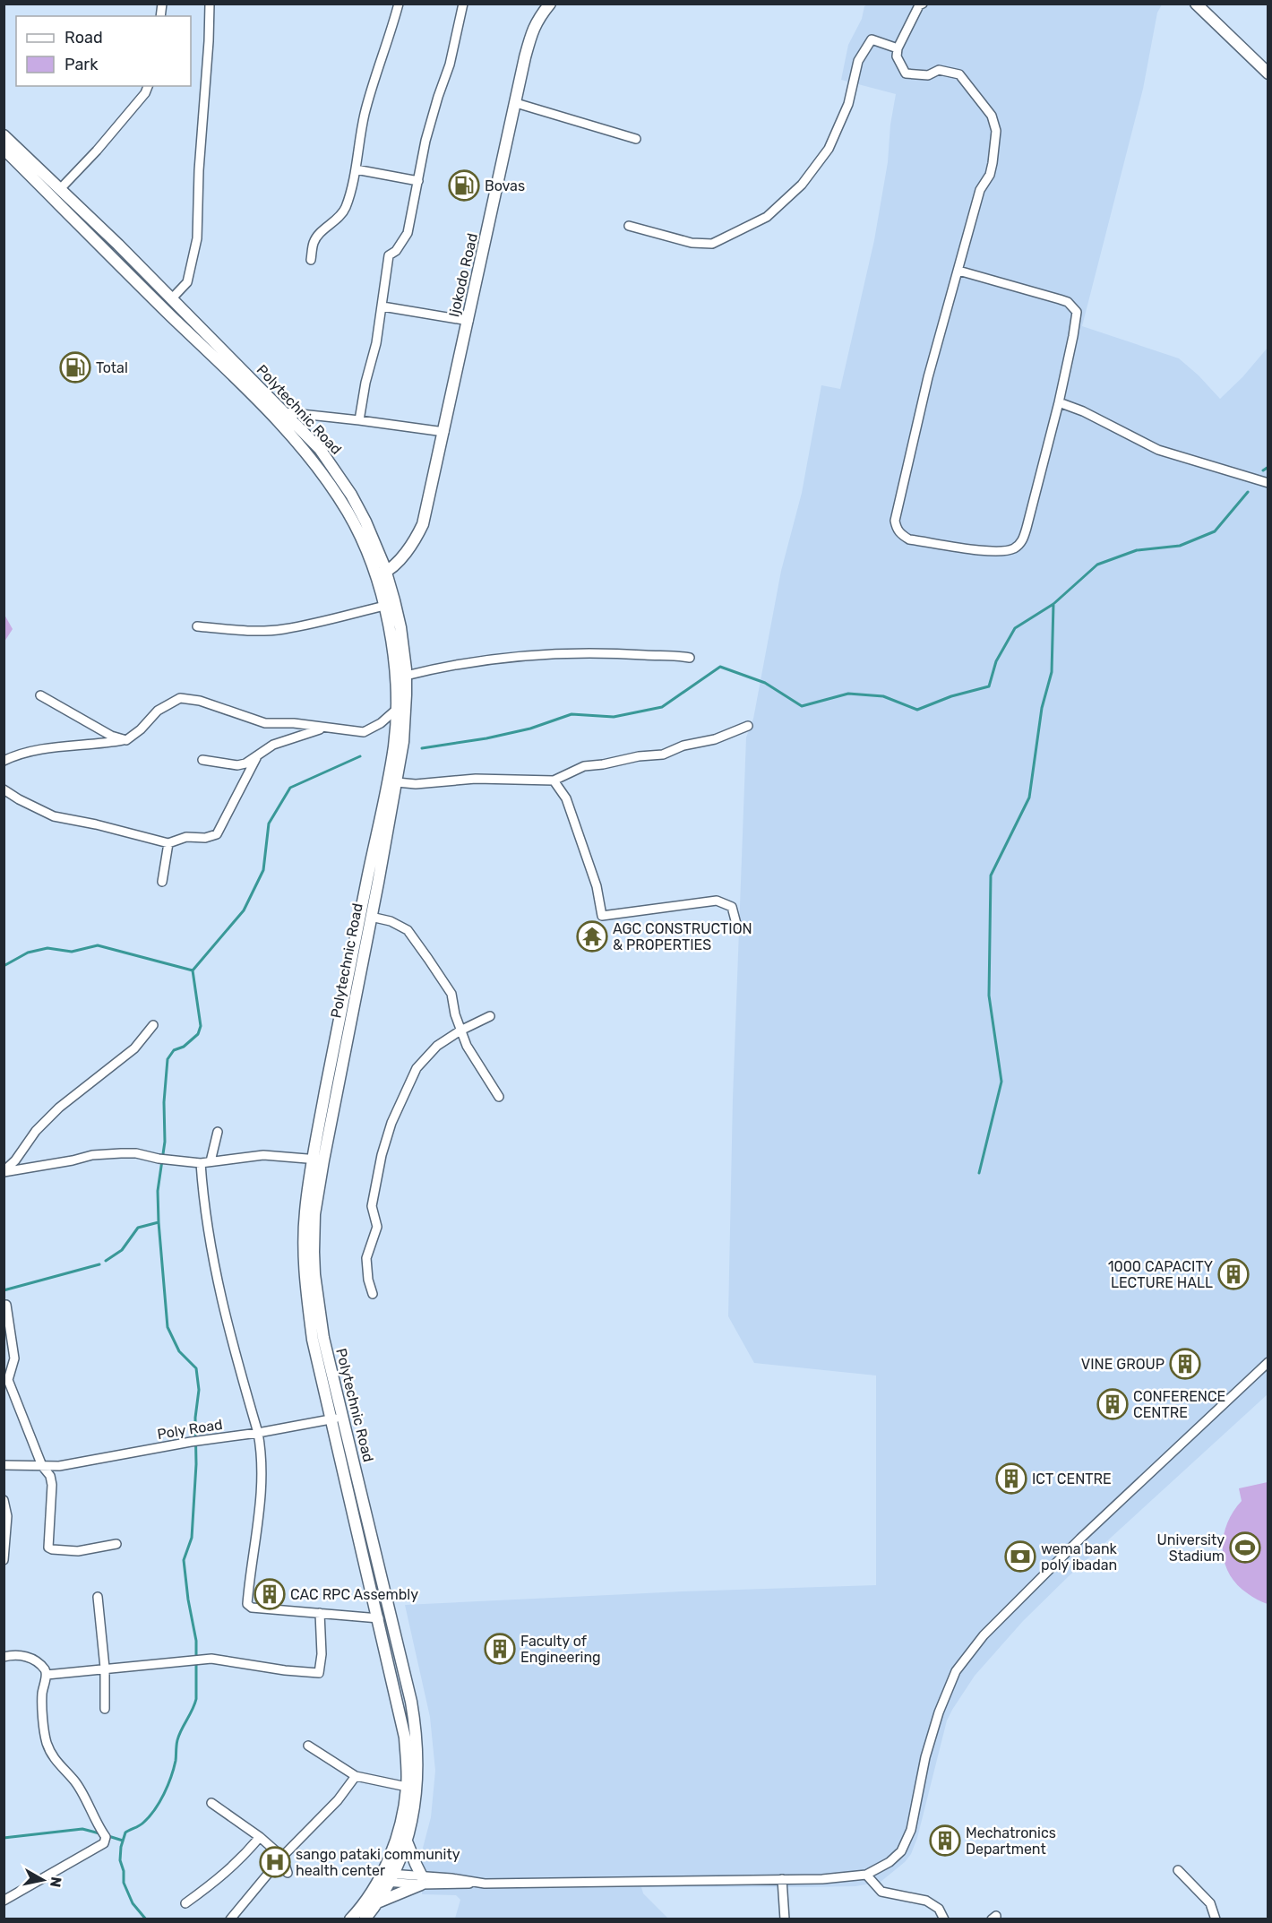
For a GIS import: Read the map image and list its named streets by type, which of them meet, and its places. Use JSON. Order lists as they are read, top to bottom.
{
  "streets": {
    "main road": ["Ijokodo Road", "Polytechnic Road"],
    "street": ["Poly Road"]
  },
  "crossings": [
    ["Ijokodo Road", "Polytechnic Road"],
    ["Polytechnic Road", "Poly Road"]
  ],
  "places": {
    "fuel station": ["Bovas", "Total"],
    "temple": ["AGC CONSTRUCTION & PROPERTIES"],
    "building": [
      "1000 CAPACITY LECTURE HALL",
      "VINE GROUP",
      "CONFERENCE CENTRE",
      "ICT CENTRE",
      "CAC RPC Assembly",
      "Faculty of Engineering",
      "Mechatronics Department"
    ],
    "sports": ["University Stadium"],
    "bank": ["wema bank poly ibadan"],
    "hospital": ["sango pataki community health center"]
  },
  "legend": ["Road", "Park"],
  "north": "right"
}
